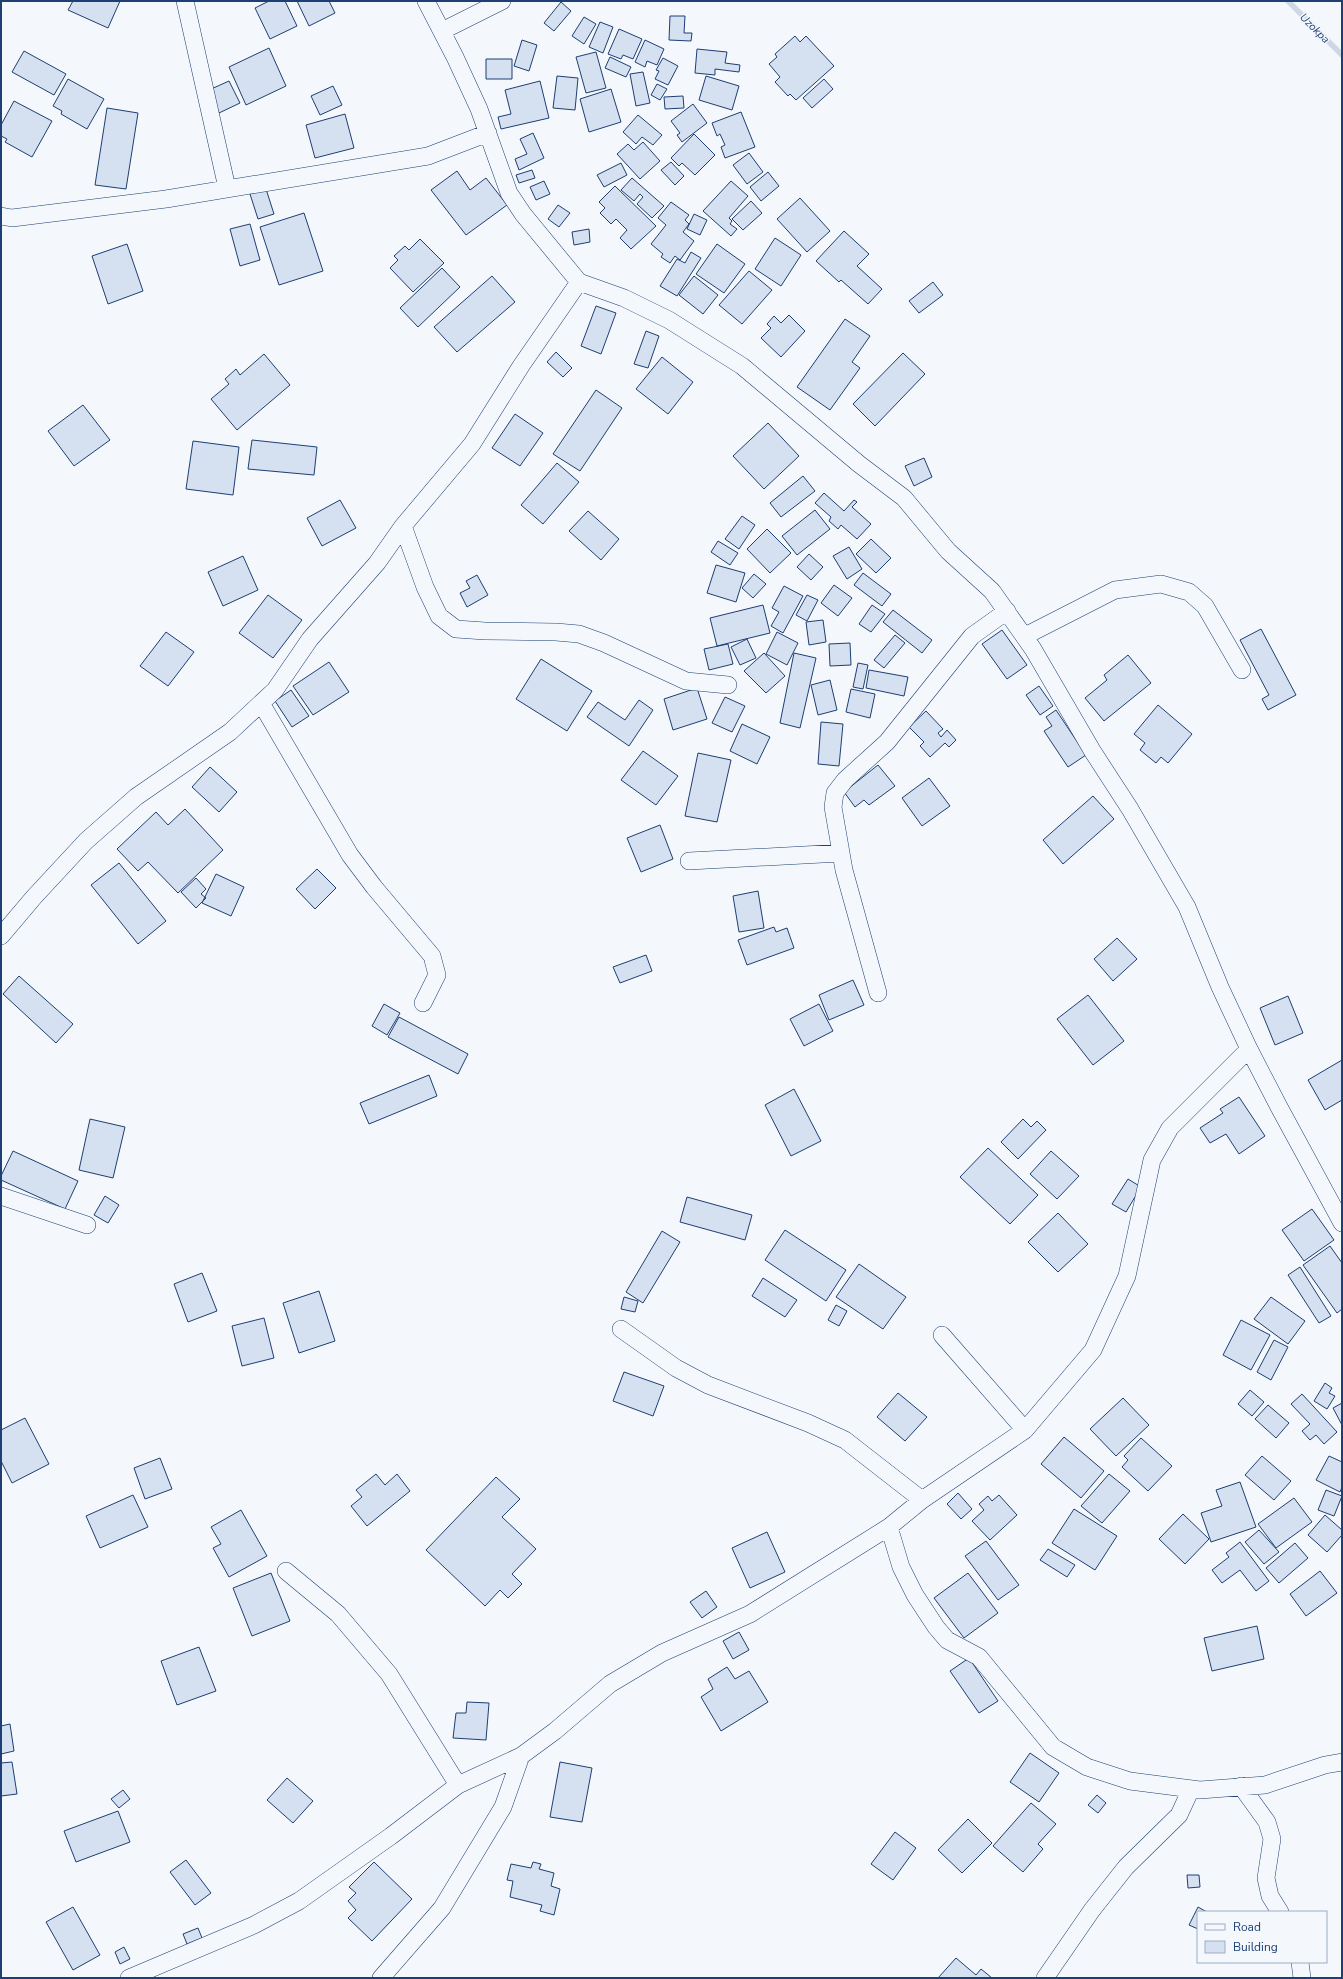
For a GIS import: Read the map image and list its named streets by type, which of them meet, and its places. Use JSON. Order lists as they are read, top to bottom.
{
  "water": ["Uzokpa"],
  "legend": ["Road", "Building"]
}
